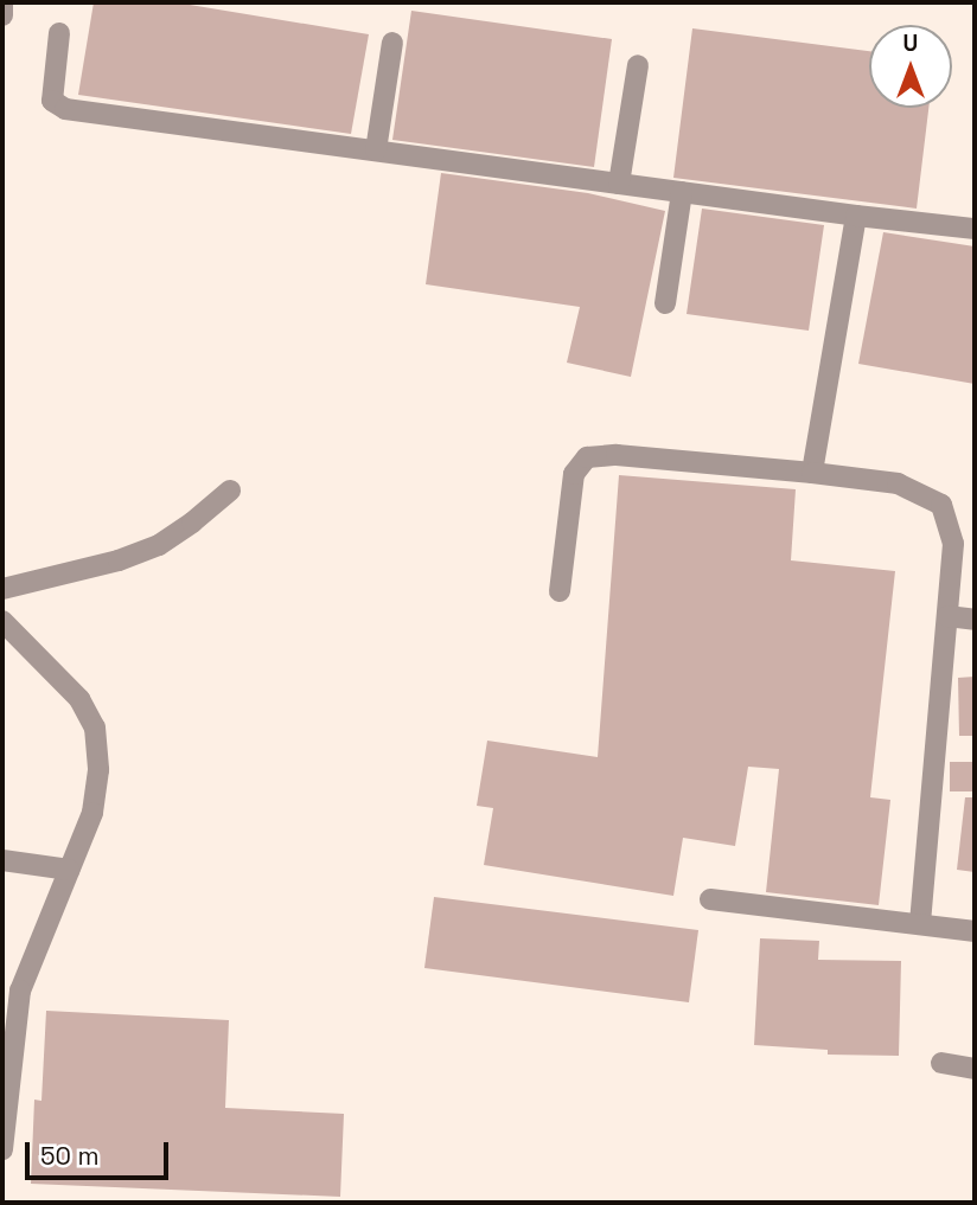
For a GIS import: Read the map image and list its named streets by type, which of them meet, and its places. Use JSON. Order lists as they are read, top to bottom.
{
  "scale_bar": "50 m",
  "north": "top"
}
